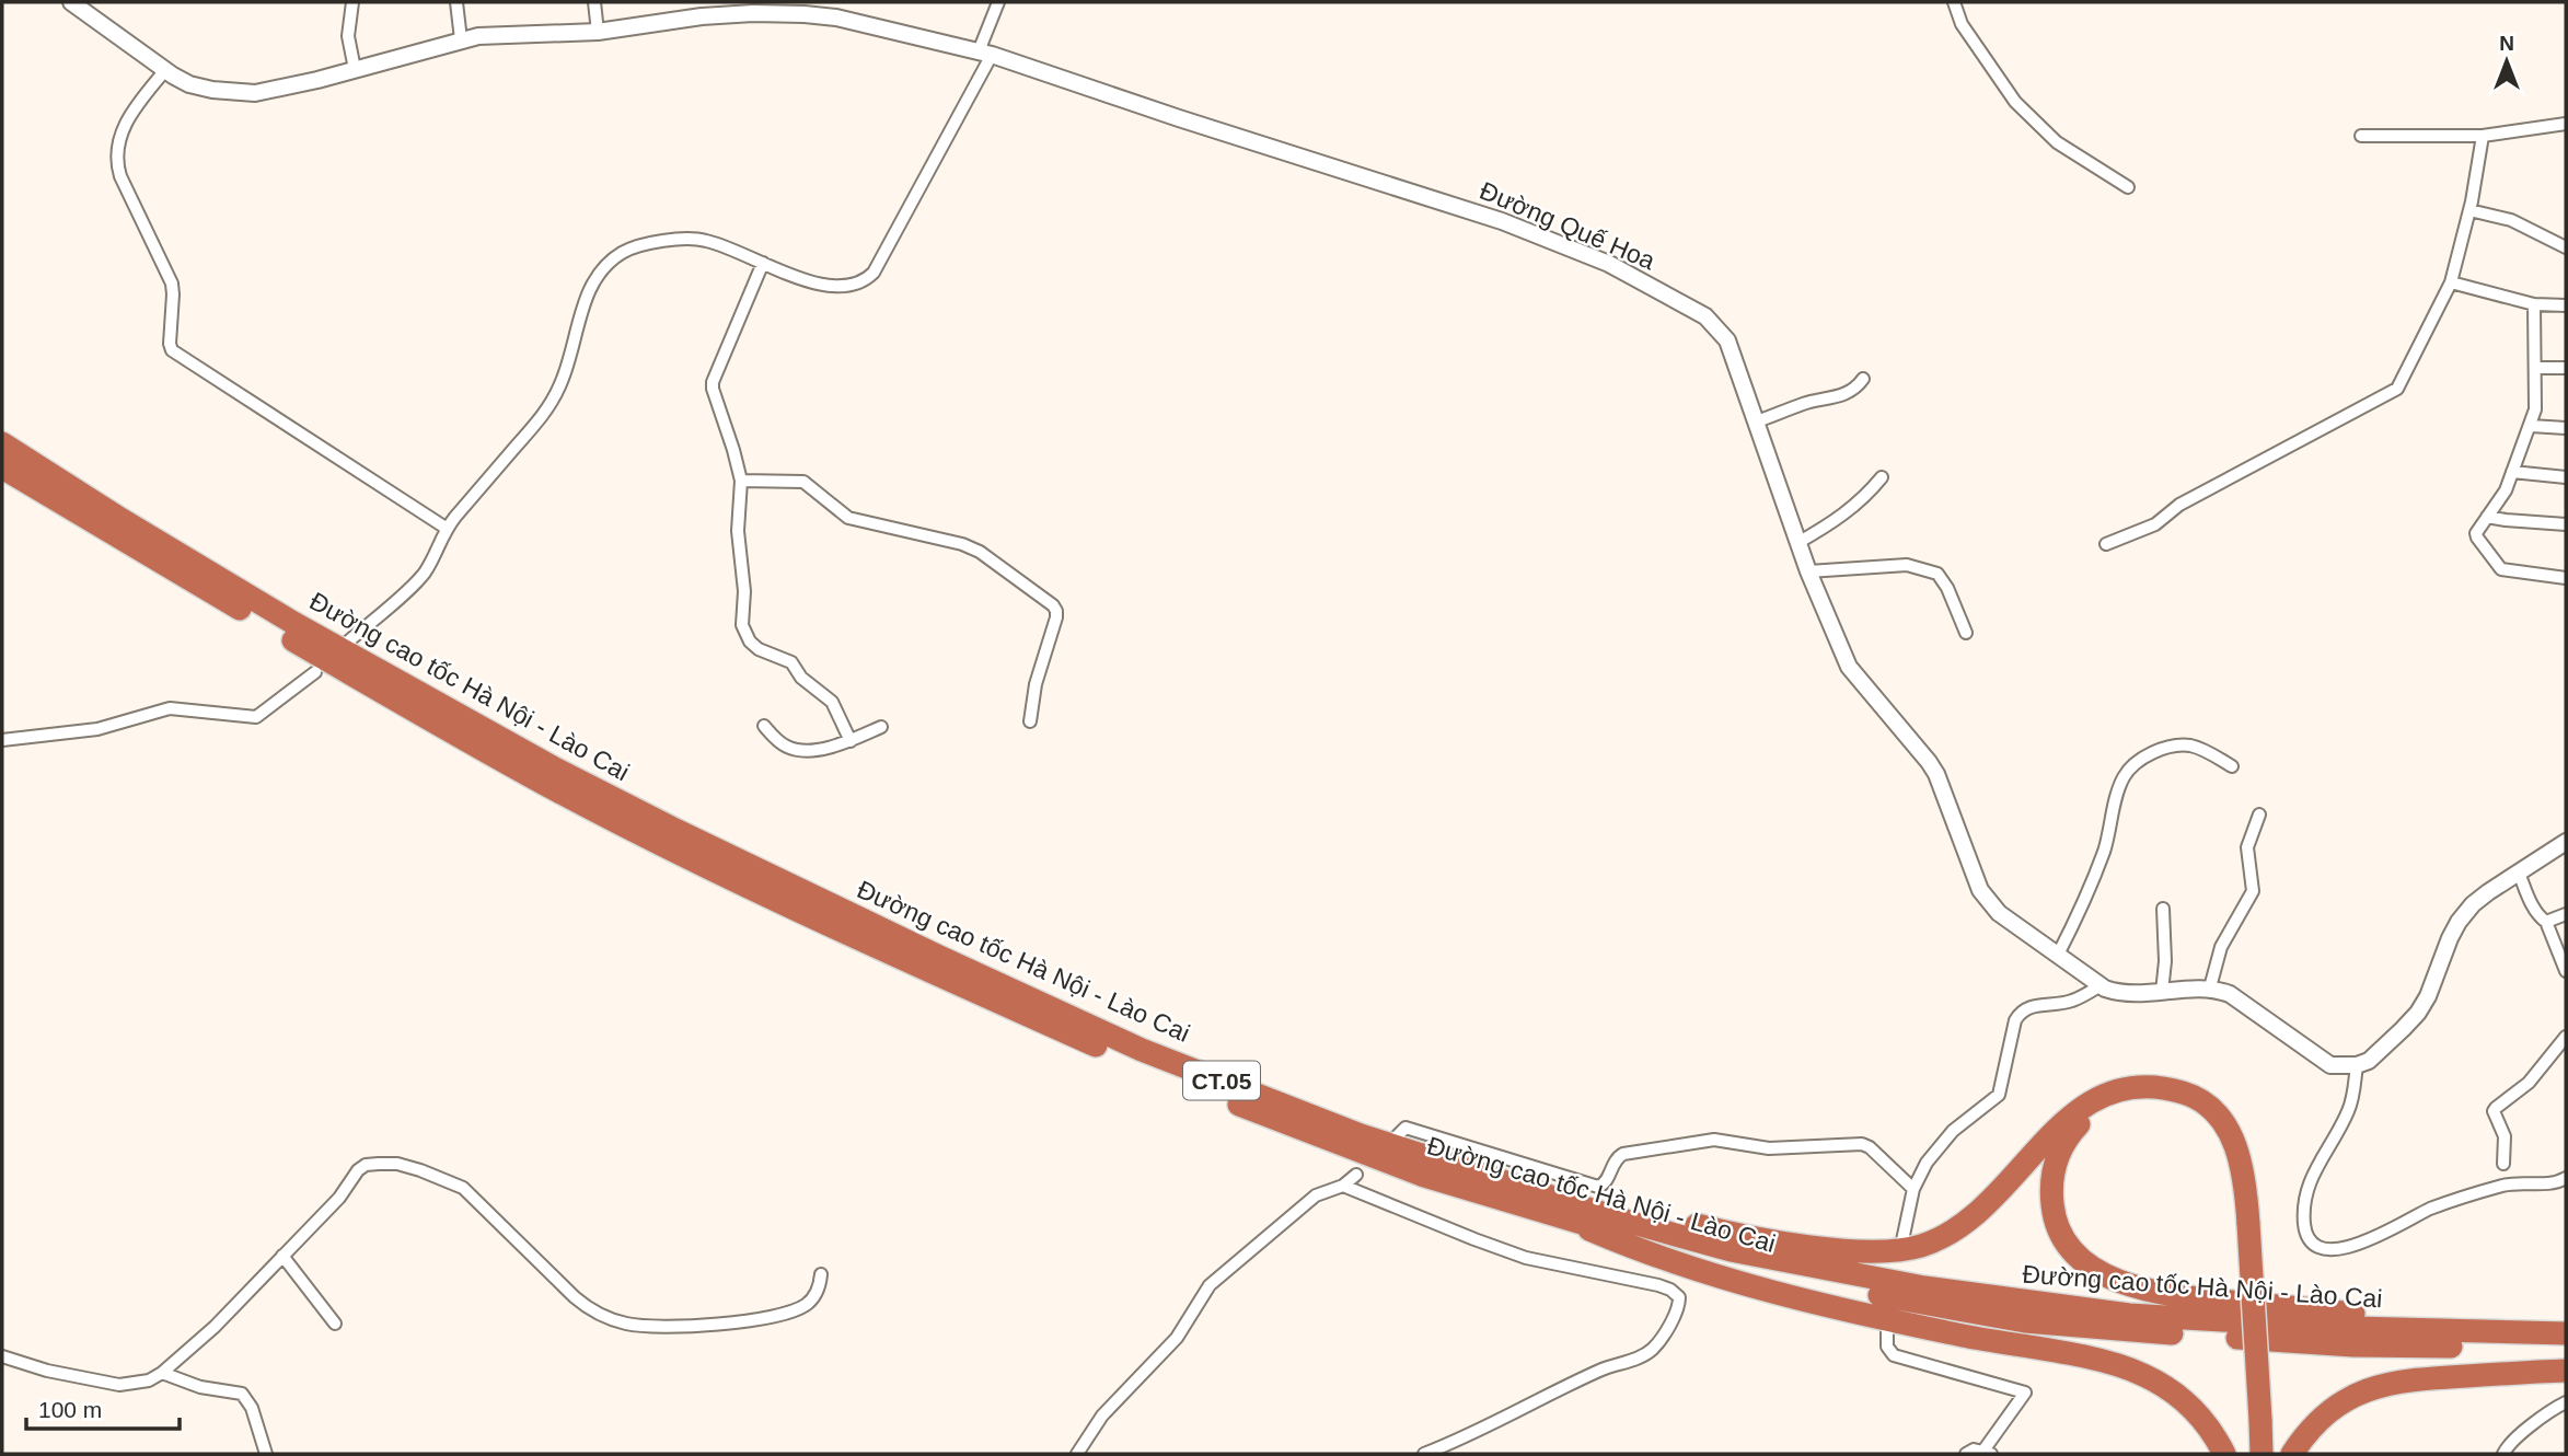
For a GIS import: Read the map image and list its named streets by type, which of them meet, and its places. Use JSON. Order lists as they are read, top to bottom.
{
  "streets": {
    "highway": ["Đường cao tốc Hà Nội - Lào Cai", "CT.05"],
    "street": ["Đường Quế Hoa"]
  },
  "scale_bar": "100 m",
  "north": "top"
}
